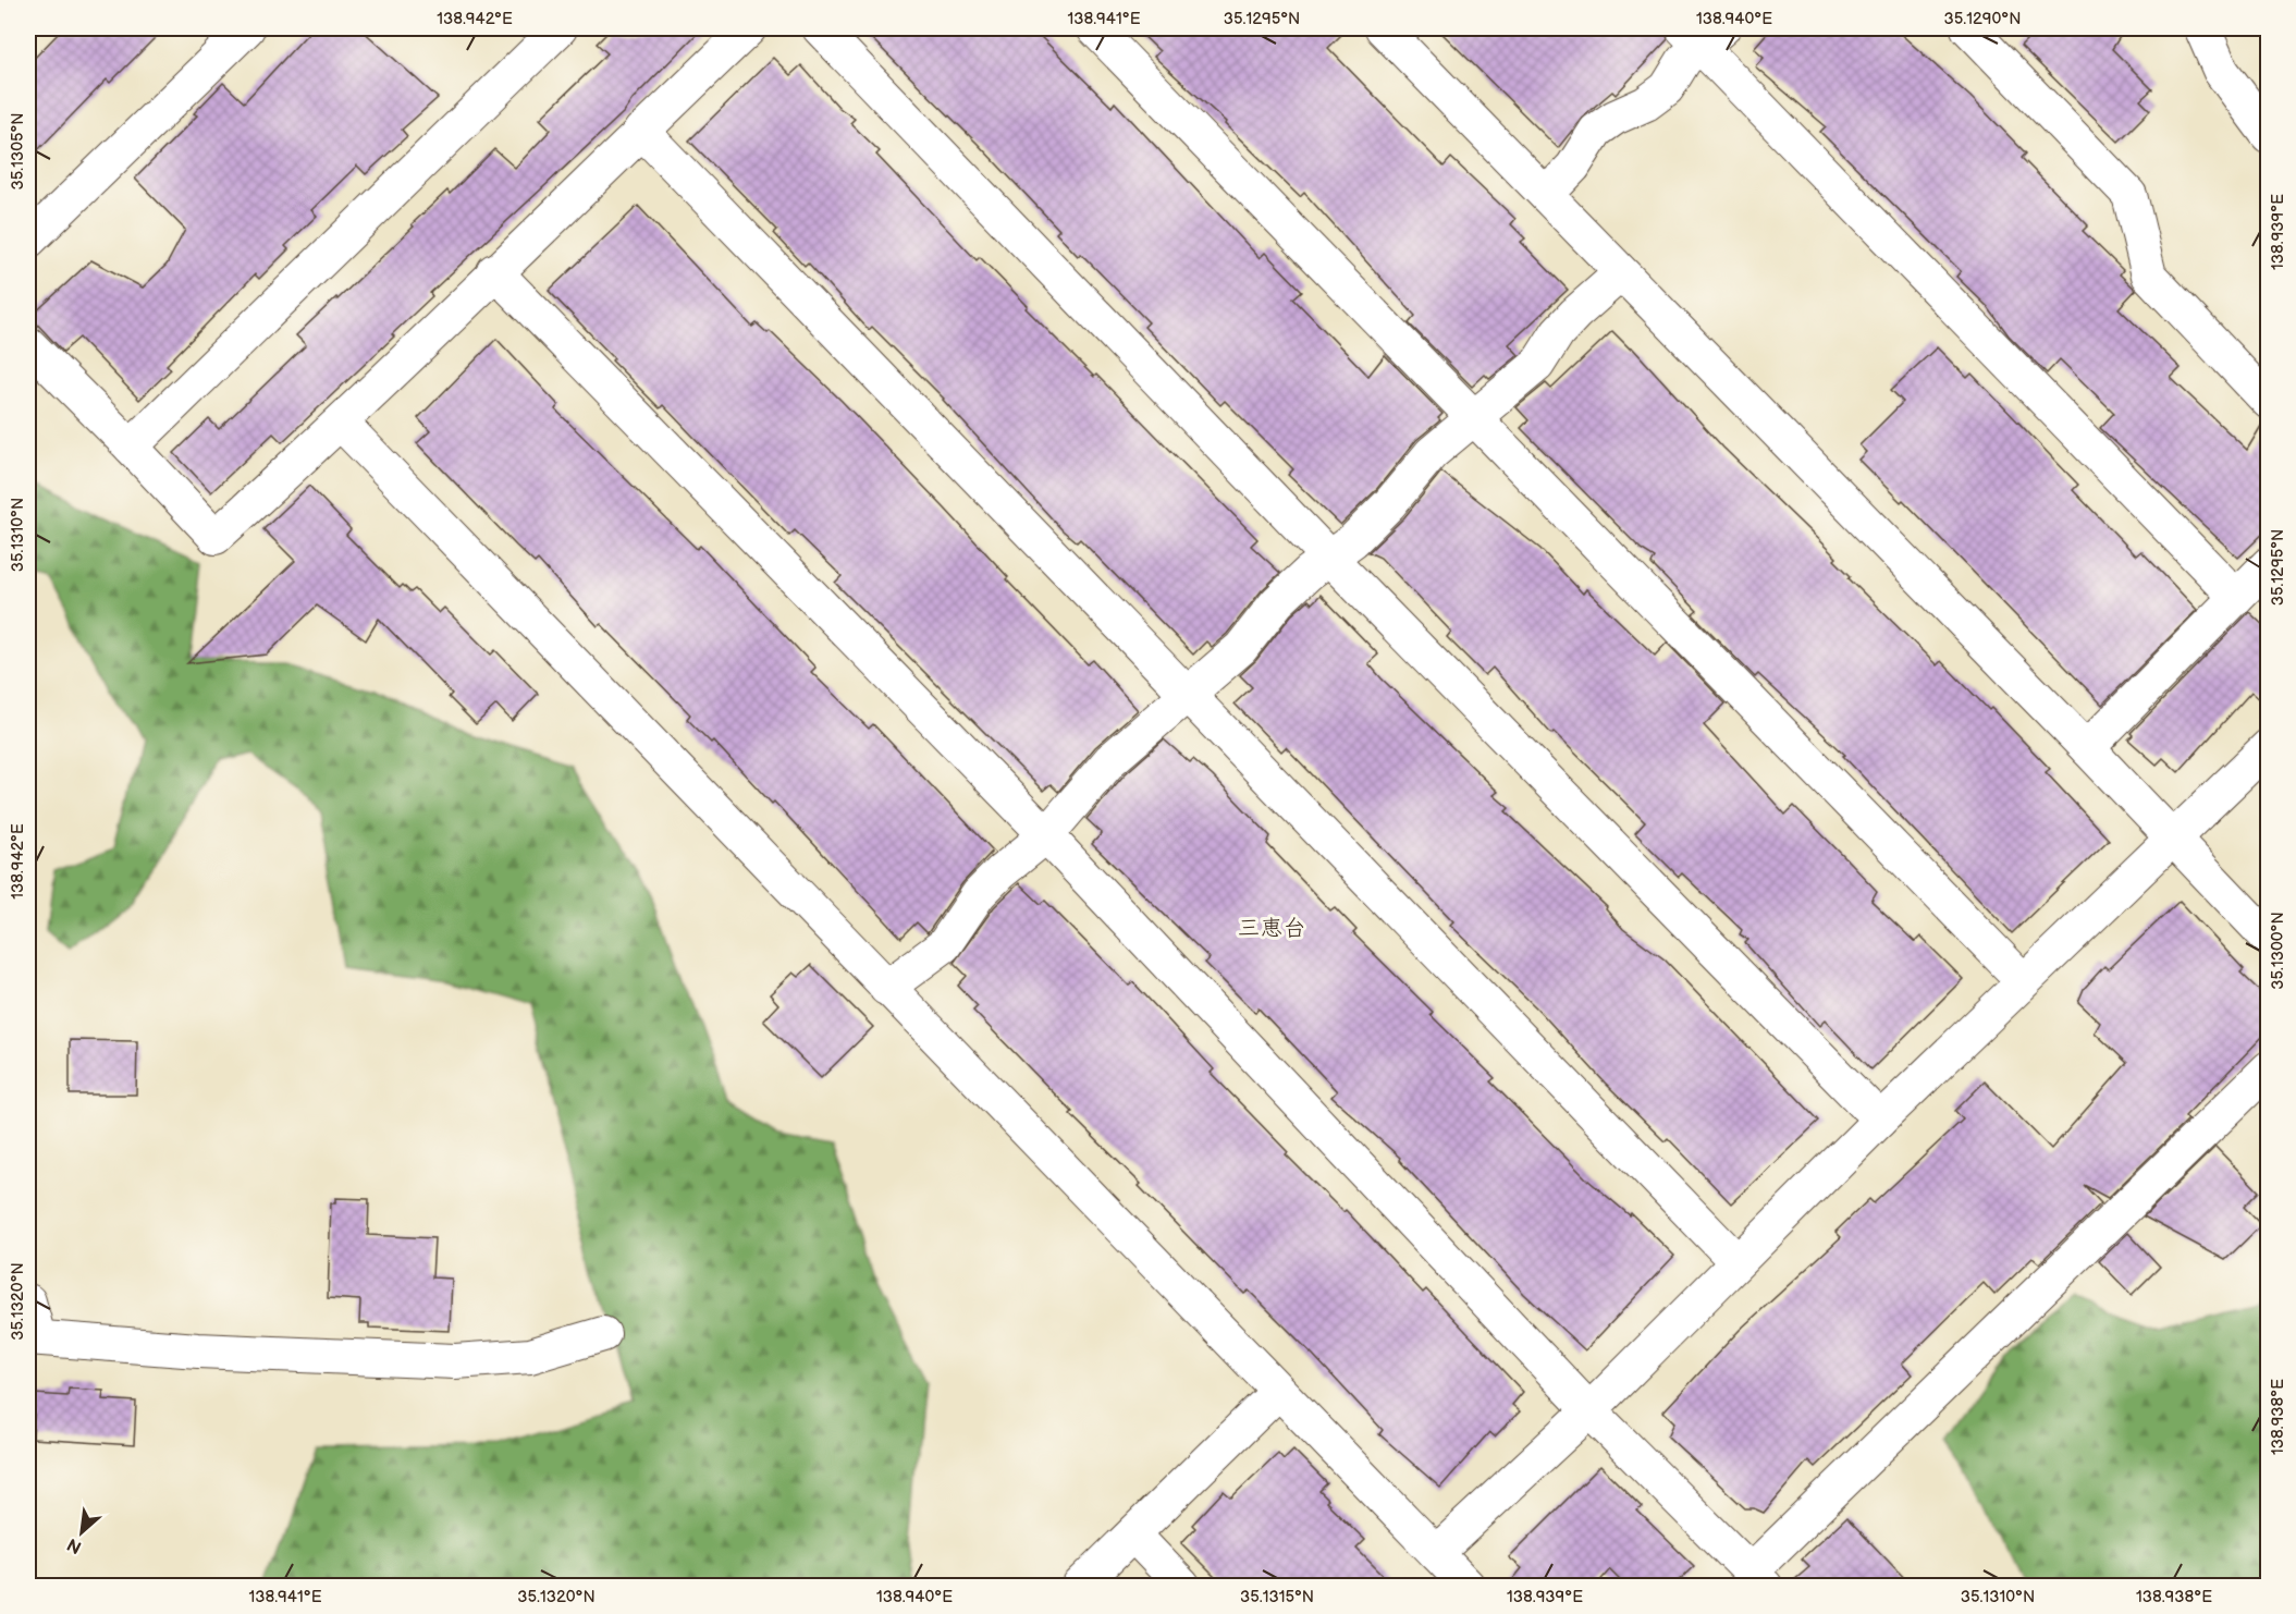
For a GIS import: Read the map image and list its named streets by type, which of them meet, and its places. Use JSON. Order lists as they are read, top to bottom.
{
  "districts": ["三恵台"],
  "north": "bottom left",
  "coordinates": [
    "138.942°E",
    "138.941°E",
    "35.1295°N",
    "138.940°E",
    "35.1290°N",
    "35.1305°N",
    "138.939°E",
    "35.1310°N",
    "35.1300°N",
    "35.1320°N",
    "138.938°E",
    "35.1315°N"
  ]
}
